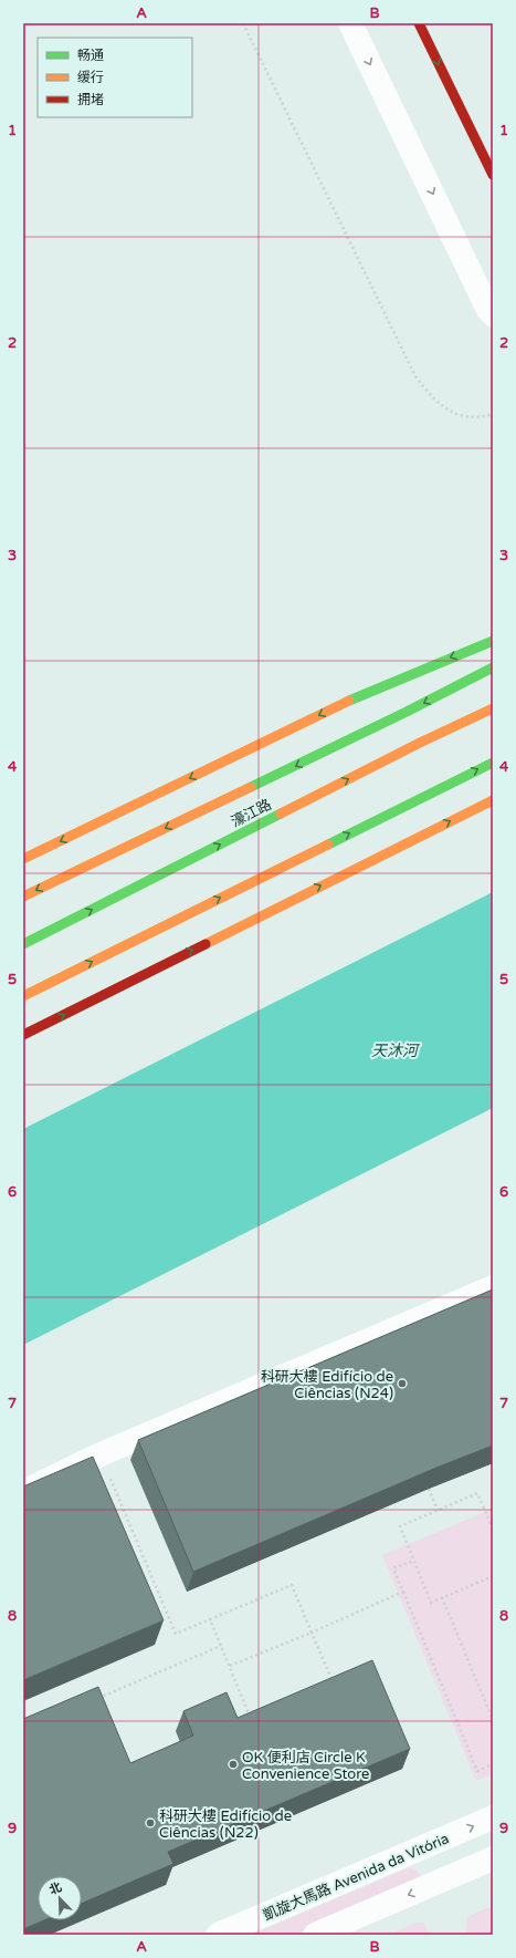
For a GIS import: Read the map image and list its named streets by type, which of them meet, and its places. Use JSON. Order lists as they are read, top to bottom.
{
  "streets": {
    "main road": ["濠江路"],
    "street": ["凱旋大馬路 Avenida da Vitória"]
  },
  "water": ["天沐河"],
  "places": ["科研大樓 Edifício de Ciências (N24)", "OK 便利店 Circle K Convenience Store", "科研大樓 Edifício de Ciências (N22)"],
  "legend": ["畅通", "缓行", "拥堵"],
  "north": "top left",
  "grid": {
    "columns": ["A", "B"],
    "rows": [
      "1",
      "2",
      "3",
      "4",
      "5",
      "6",
      "7",
      "8",
      "9"
    ]
  }
}
